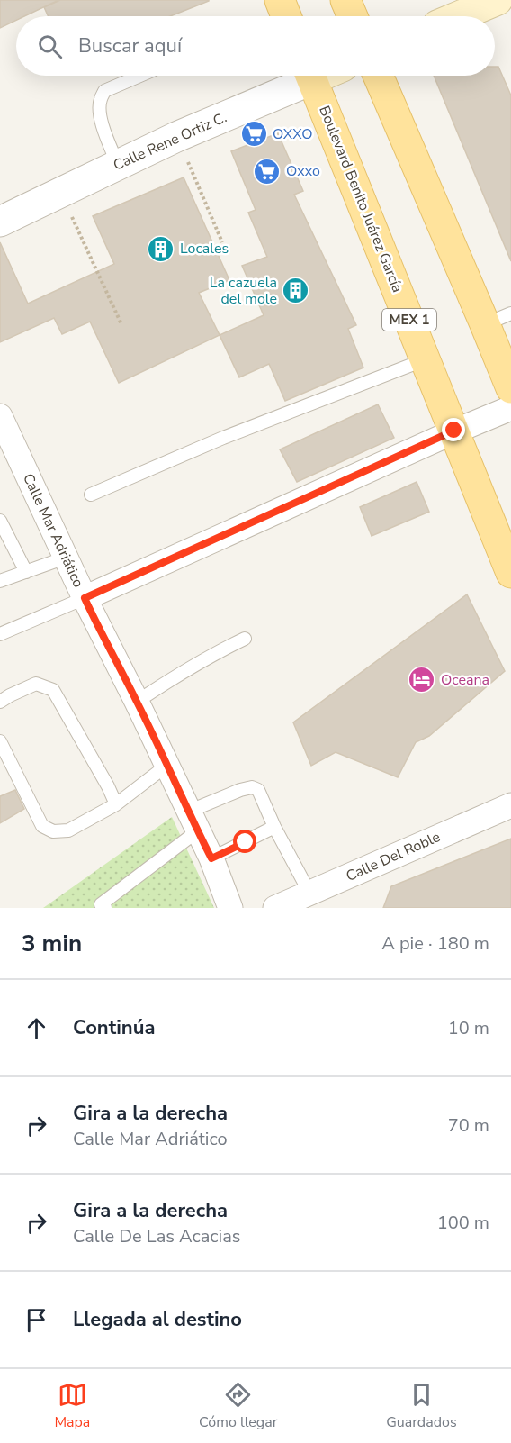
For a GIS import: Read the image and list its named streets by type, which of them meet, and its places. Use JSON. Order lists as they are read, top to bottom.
{
  "streets": {
    "main road": ["Boulevard Benito Juárez García", "MEX 1"],
    "street": ["Calle Rene Ortiz C.", "Calle Mar Adriático", "Calle Del Roble"]
  },
  "places": {
    "supermarket": ["OXXO", "Oxxo"],
    "building": ["Locales", "La cazuela del mole"],
    "hotel": ["Oceana"]
  },
  "page": {
    "search": "Buscar aquí",
    "heading": ["3 min", "A pie · 180 m"],
    "list": [
      ["Continúa", "10 m"],
      ["Gira a la derecha", "Calle Mar Adriático", "70 m"],
      ["Gira a la derecha", "Calle De Las Acacias", "100 m"],
      "Llegada al destino"
    ],
    "nav": ["Mapa", "Cómo llegar", "Guardados"]
  }
}
